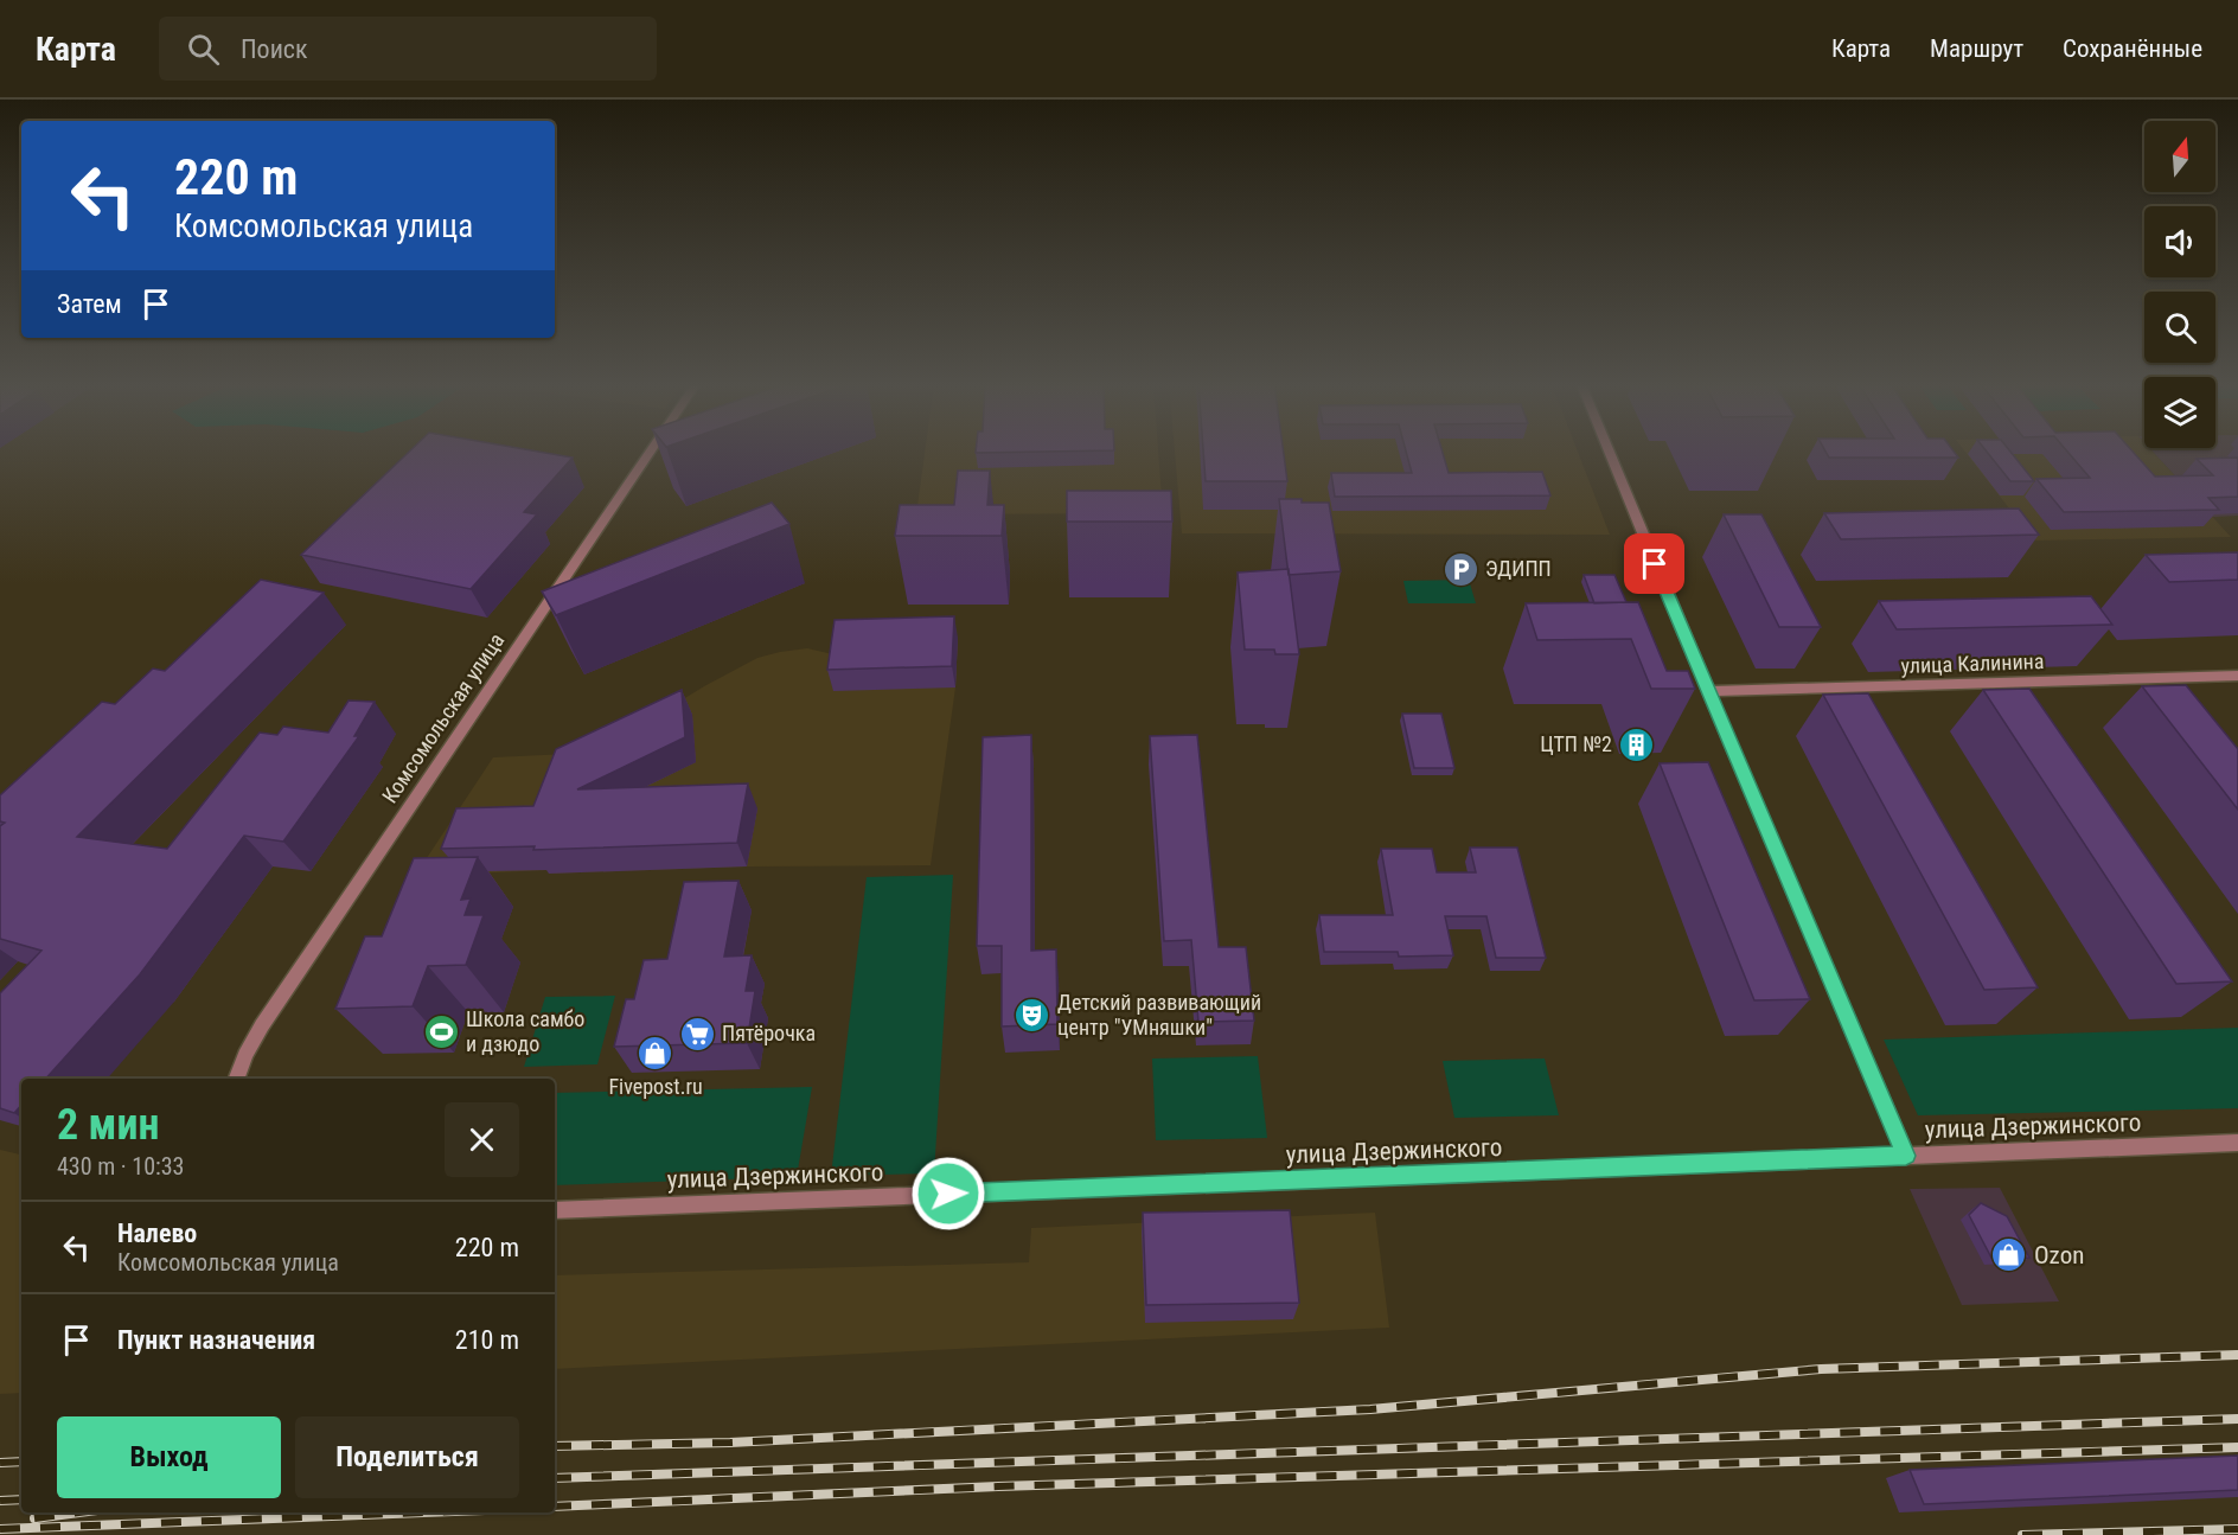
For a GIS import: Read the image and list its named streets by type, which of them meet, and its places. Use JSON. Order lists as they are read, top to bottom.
{
  "streets": {
    "street": ["улица Калинина", "Комсомольская улица", "улица Дзержинского"]
  },
  "places": {
    "parking": ["ЭДИПП"],
    "building": ["ЦТП №2"],
    "theatre": ["Детский развивающий центр \"УМняшки\""],
    "sports": ["Школа самбо и дзюдо"],
    "supermarket": ["Пятёрочка"],
    "shop": ["Fivepost.ru", "Ozon"]
  },
  "north": "top",
  "page": {
    "header": "Карта",
    "search": "Поиск",
    "nav": ["Карта", "Маршрут", "Сохранённые"],
    "turn": ["220 m", "Комсомольская улица"],
    "then": "Затем",
    "heading": ["2 мин", "430 m · 10:33"],
    "list": [
      {
        "name": "Налево",
        "note": "Комсомольская улица",
        "value": "220 m"
      },
      {
        "name": "Пункт назначения",
        "value": "210 m"
      }
    ],
    "buttons": ["Выход", "Поделиться"]
  }
}
